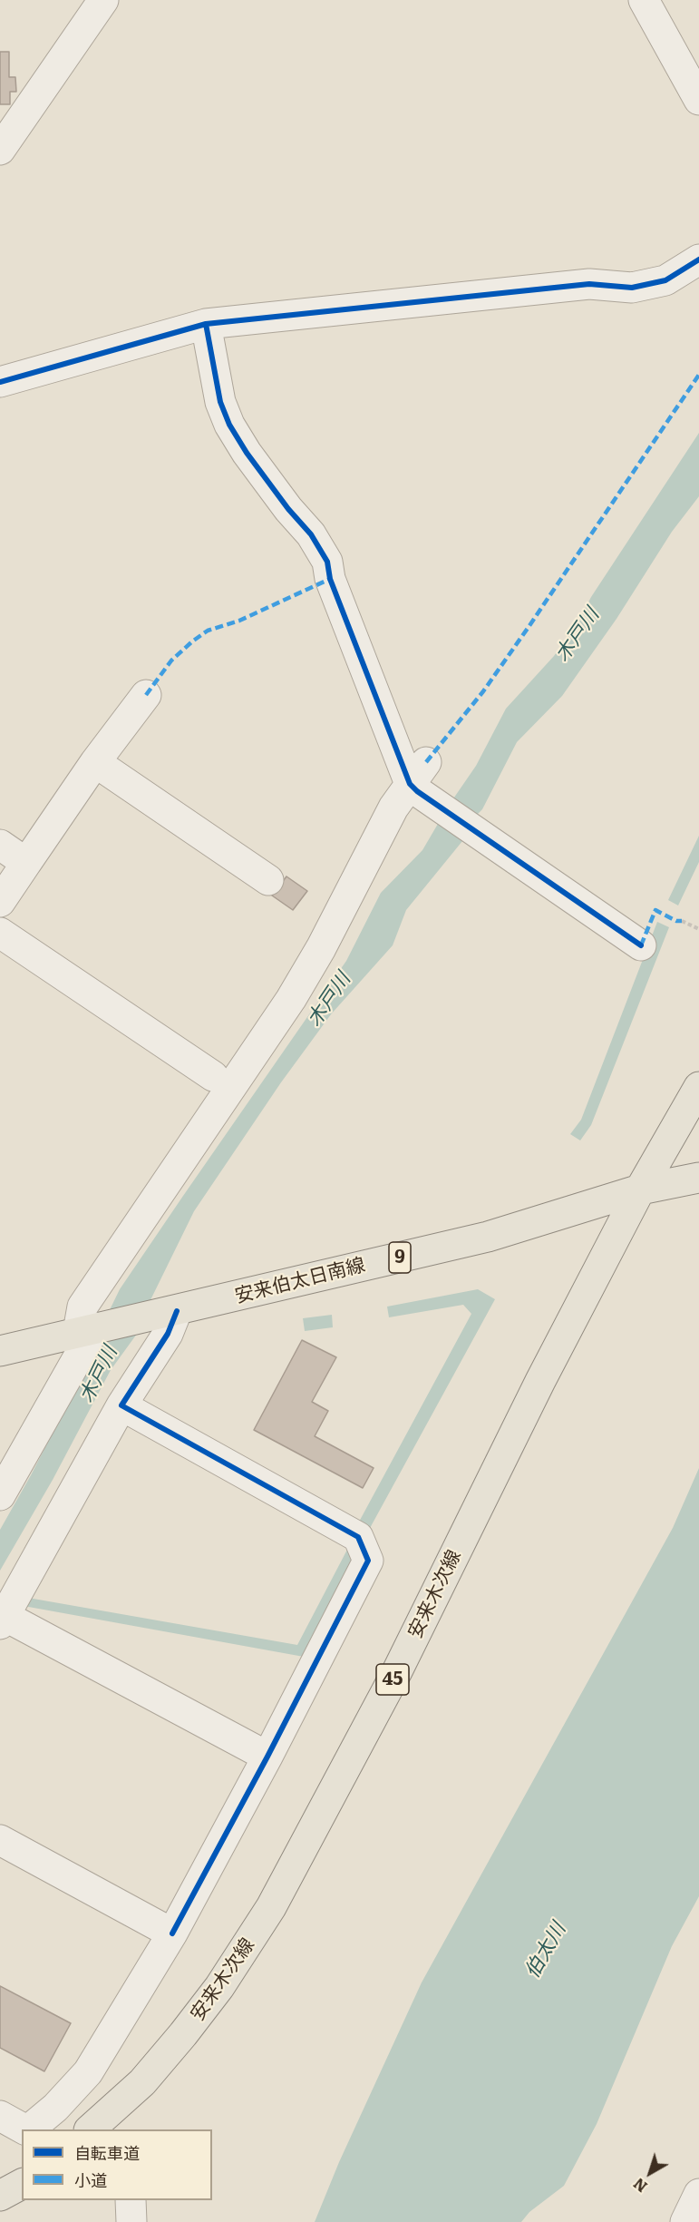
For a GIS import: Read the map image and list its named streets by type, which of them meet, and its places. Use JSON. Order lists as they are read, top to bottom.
{
  "streets": {
    "main road": [
      "9",
      "安来伯太日南線",
      "安来木次線",
      "45"
    ]
  },
  "crossings": [
    ["安来伯太日南線", "安来木次線"]
  ],
  "water": ["木戸川", "伯太川"],
  "legend": ["自転車道", "小道"],
  "north": "bottom left"
}
